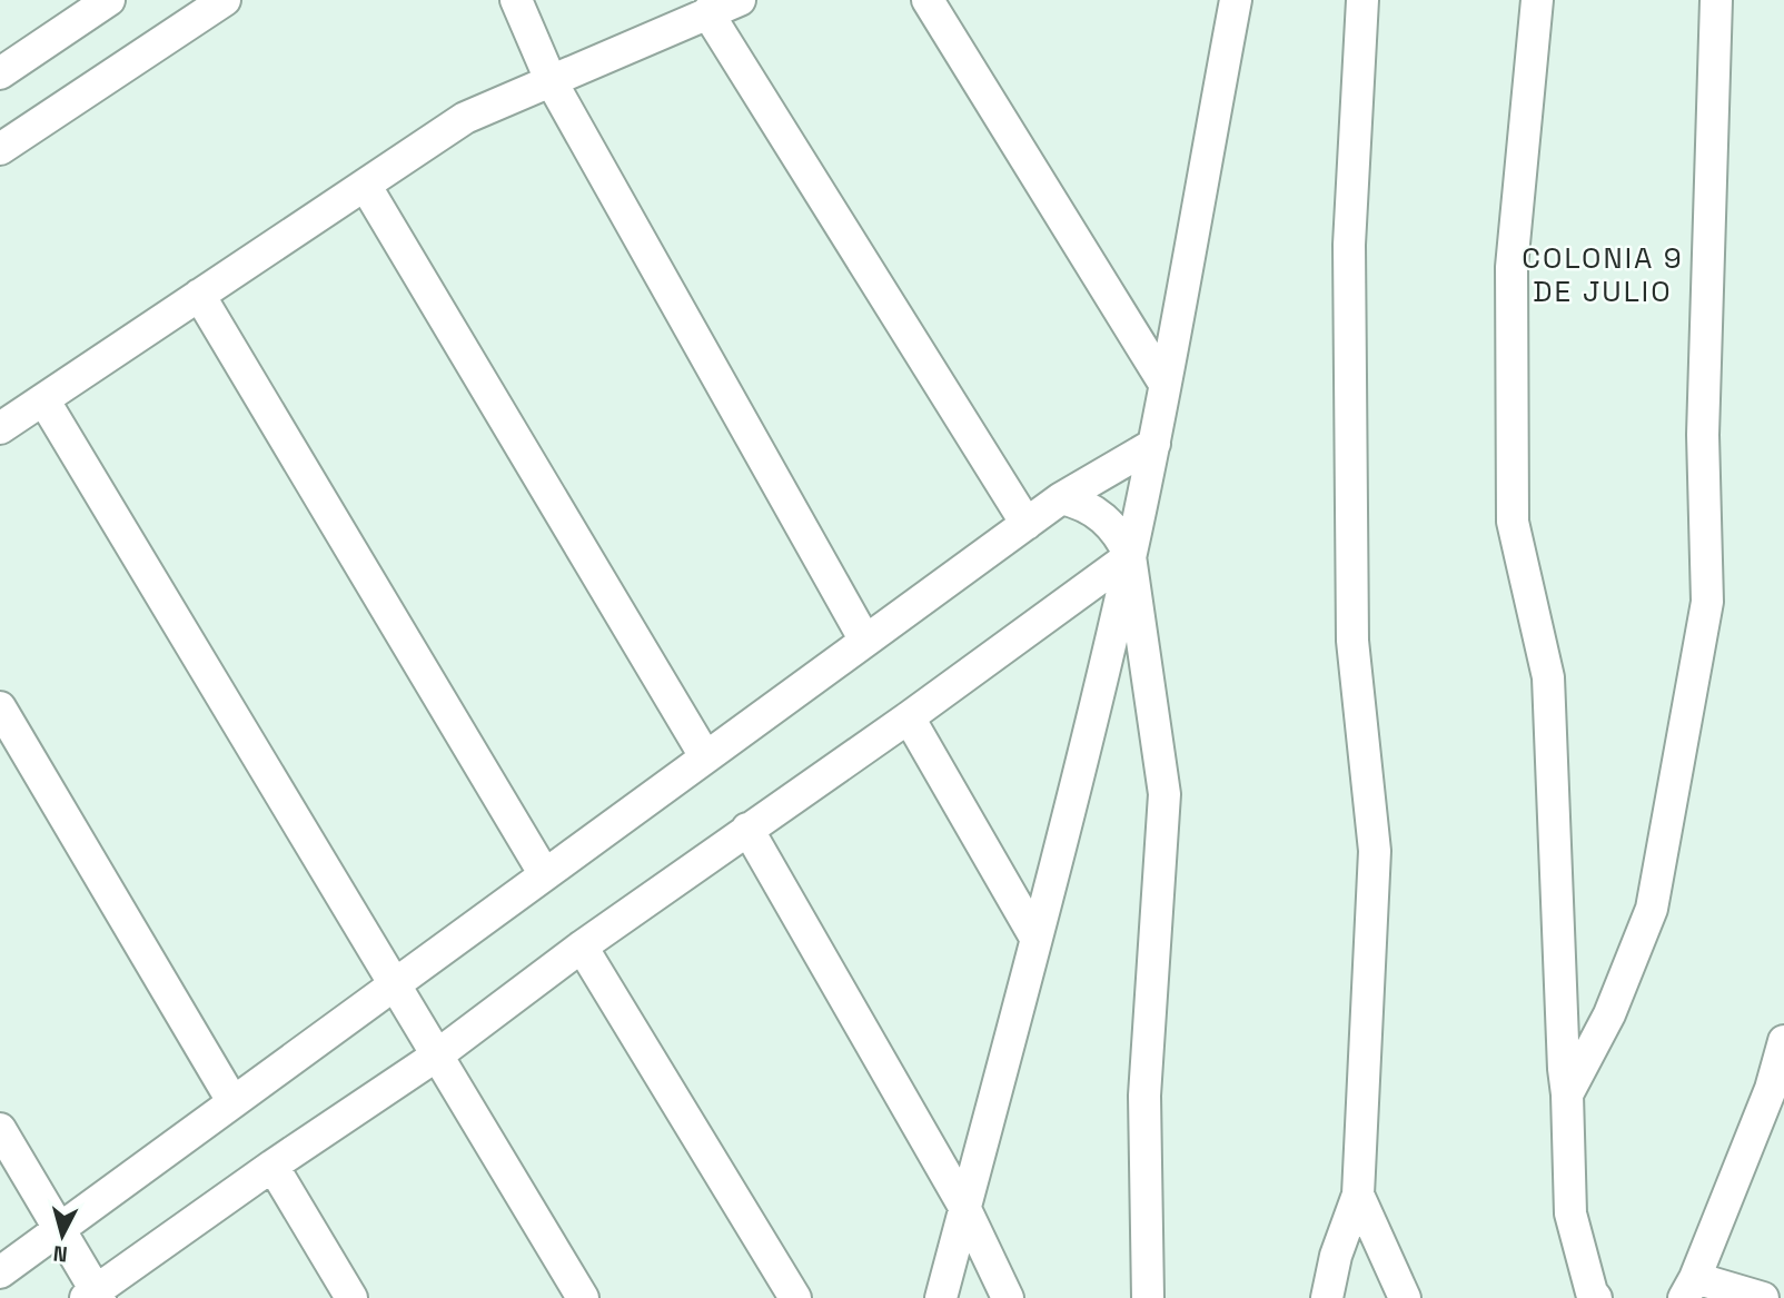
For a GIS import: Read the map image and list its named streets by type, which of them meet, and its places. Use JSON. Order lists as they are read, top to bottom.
{
  "districts": ["COLONIA 9 DE JULIO"],
  "north": "bottom"
}
